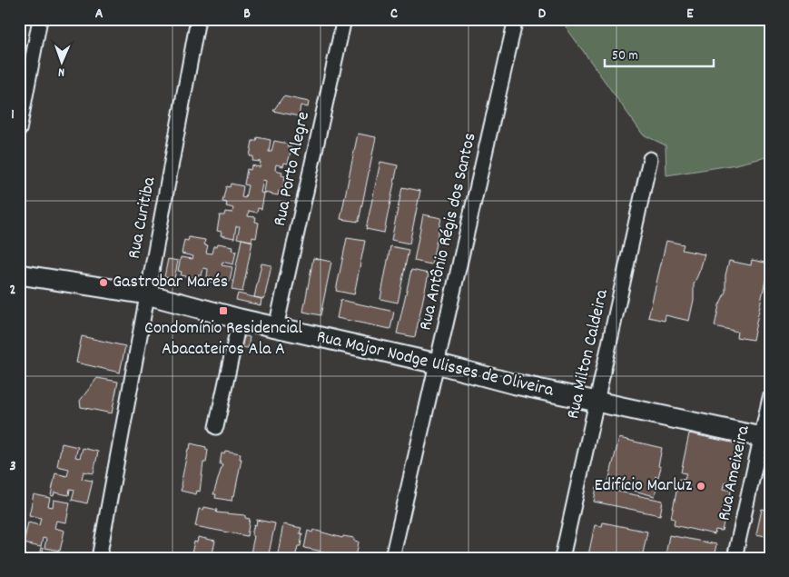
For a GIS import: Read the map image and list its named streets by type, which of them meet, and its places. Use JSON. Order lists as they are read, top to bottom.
{
  "streets": {
    "main road": ["Rua Major Nodge Ulisses de Oliveira"],
    "street": [
      "Rua Porto Alegre",
      "Rua Curitiba",
      "Rua Antônio Régis dos Santos",
      "Rua Milton Caldeira",
      "Rua Ameixeira"
    ]
  },
  "crossings": [
    ["Rua Porto Alegre", "Rua Major Nodge Ulisses de Oliveira"],
    ["Rua Curitiba", "Rua Major Nodge Ulisses de Oliveira"],
    ["Rua Antônio Régis dos Santos", "Rua Major Nodge Ulisses de Oliveira"],
    ["Rua Milton Caldeira", "Rua Major Nodge Ulisses de Oliveira"],
    ["Rua Major Nodge Ulisses de Oliveira", "Rua Ameixeira"]
  ],
  "places": {
    "other": ["Gastrobar Marés", "Edifício Marluz"],
    "transit": ["Condomínio Residencial Abacateiros Ala A"]
  },
  "scale_bar": "50 m",
  "north": "bottom",
  "grid": {
    "columns": [
      "A",
      "B",
      "C",
      "D",
      "E"
    ],
    "rows": ["1", "2", "3"]
  }
}
